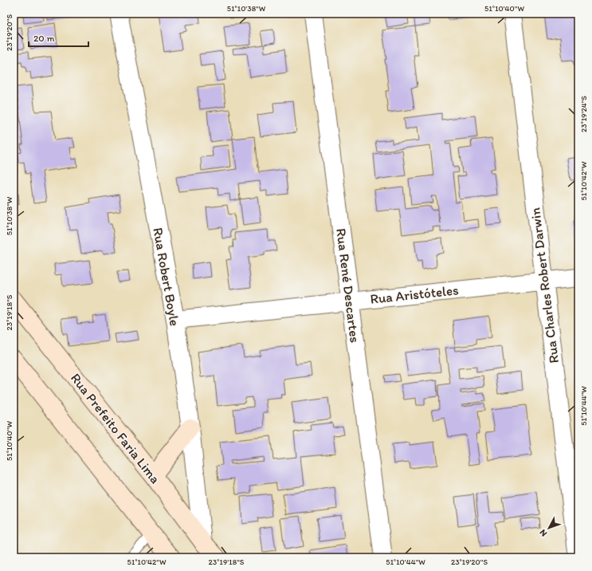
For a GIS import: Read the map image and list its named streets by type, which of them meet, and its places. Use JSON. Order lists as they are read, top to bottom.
{
  "streets": {
    "main road": ["Rua Prefeito Faria Lima"],
    "street": [
      "Rua Robert Boyle",
      "Rua René Descartes",
      "Rua Charles Robert Darwin",
      "Rua Aristóteles"
    ]
  },
  "crossings": [
    ["Rua Robert Boyle", "Rua Aristóteles"],
    ["Rua Robert Boyle", "Rua Prefeito Faria Lima"],
    ["Rua René Descartes", "Rua Aristóteles"],
    ["Rua Charles Robert Darwin", "Rua Aristóteles"]
  ],
  "scale_bar": "20 m",
  "north": "bottom left",
  "coordinates": [
    "51°10'38\"W",
    "51°10'40\"W",
    "23°19'20\"S",
    "23°19'24\"S",
    "51°10'42\"W",
    "23°19'18\"S",
    "51°10'44\"W"
  ]
}
